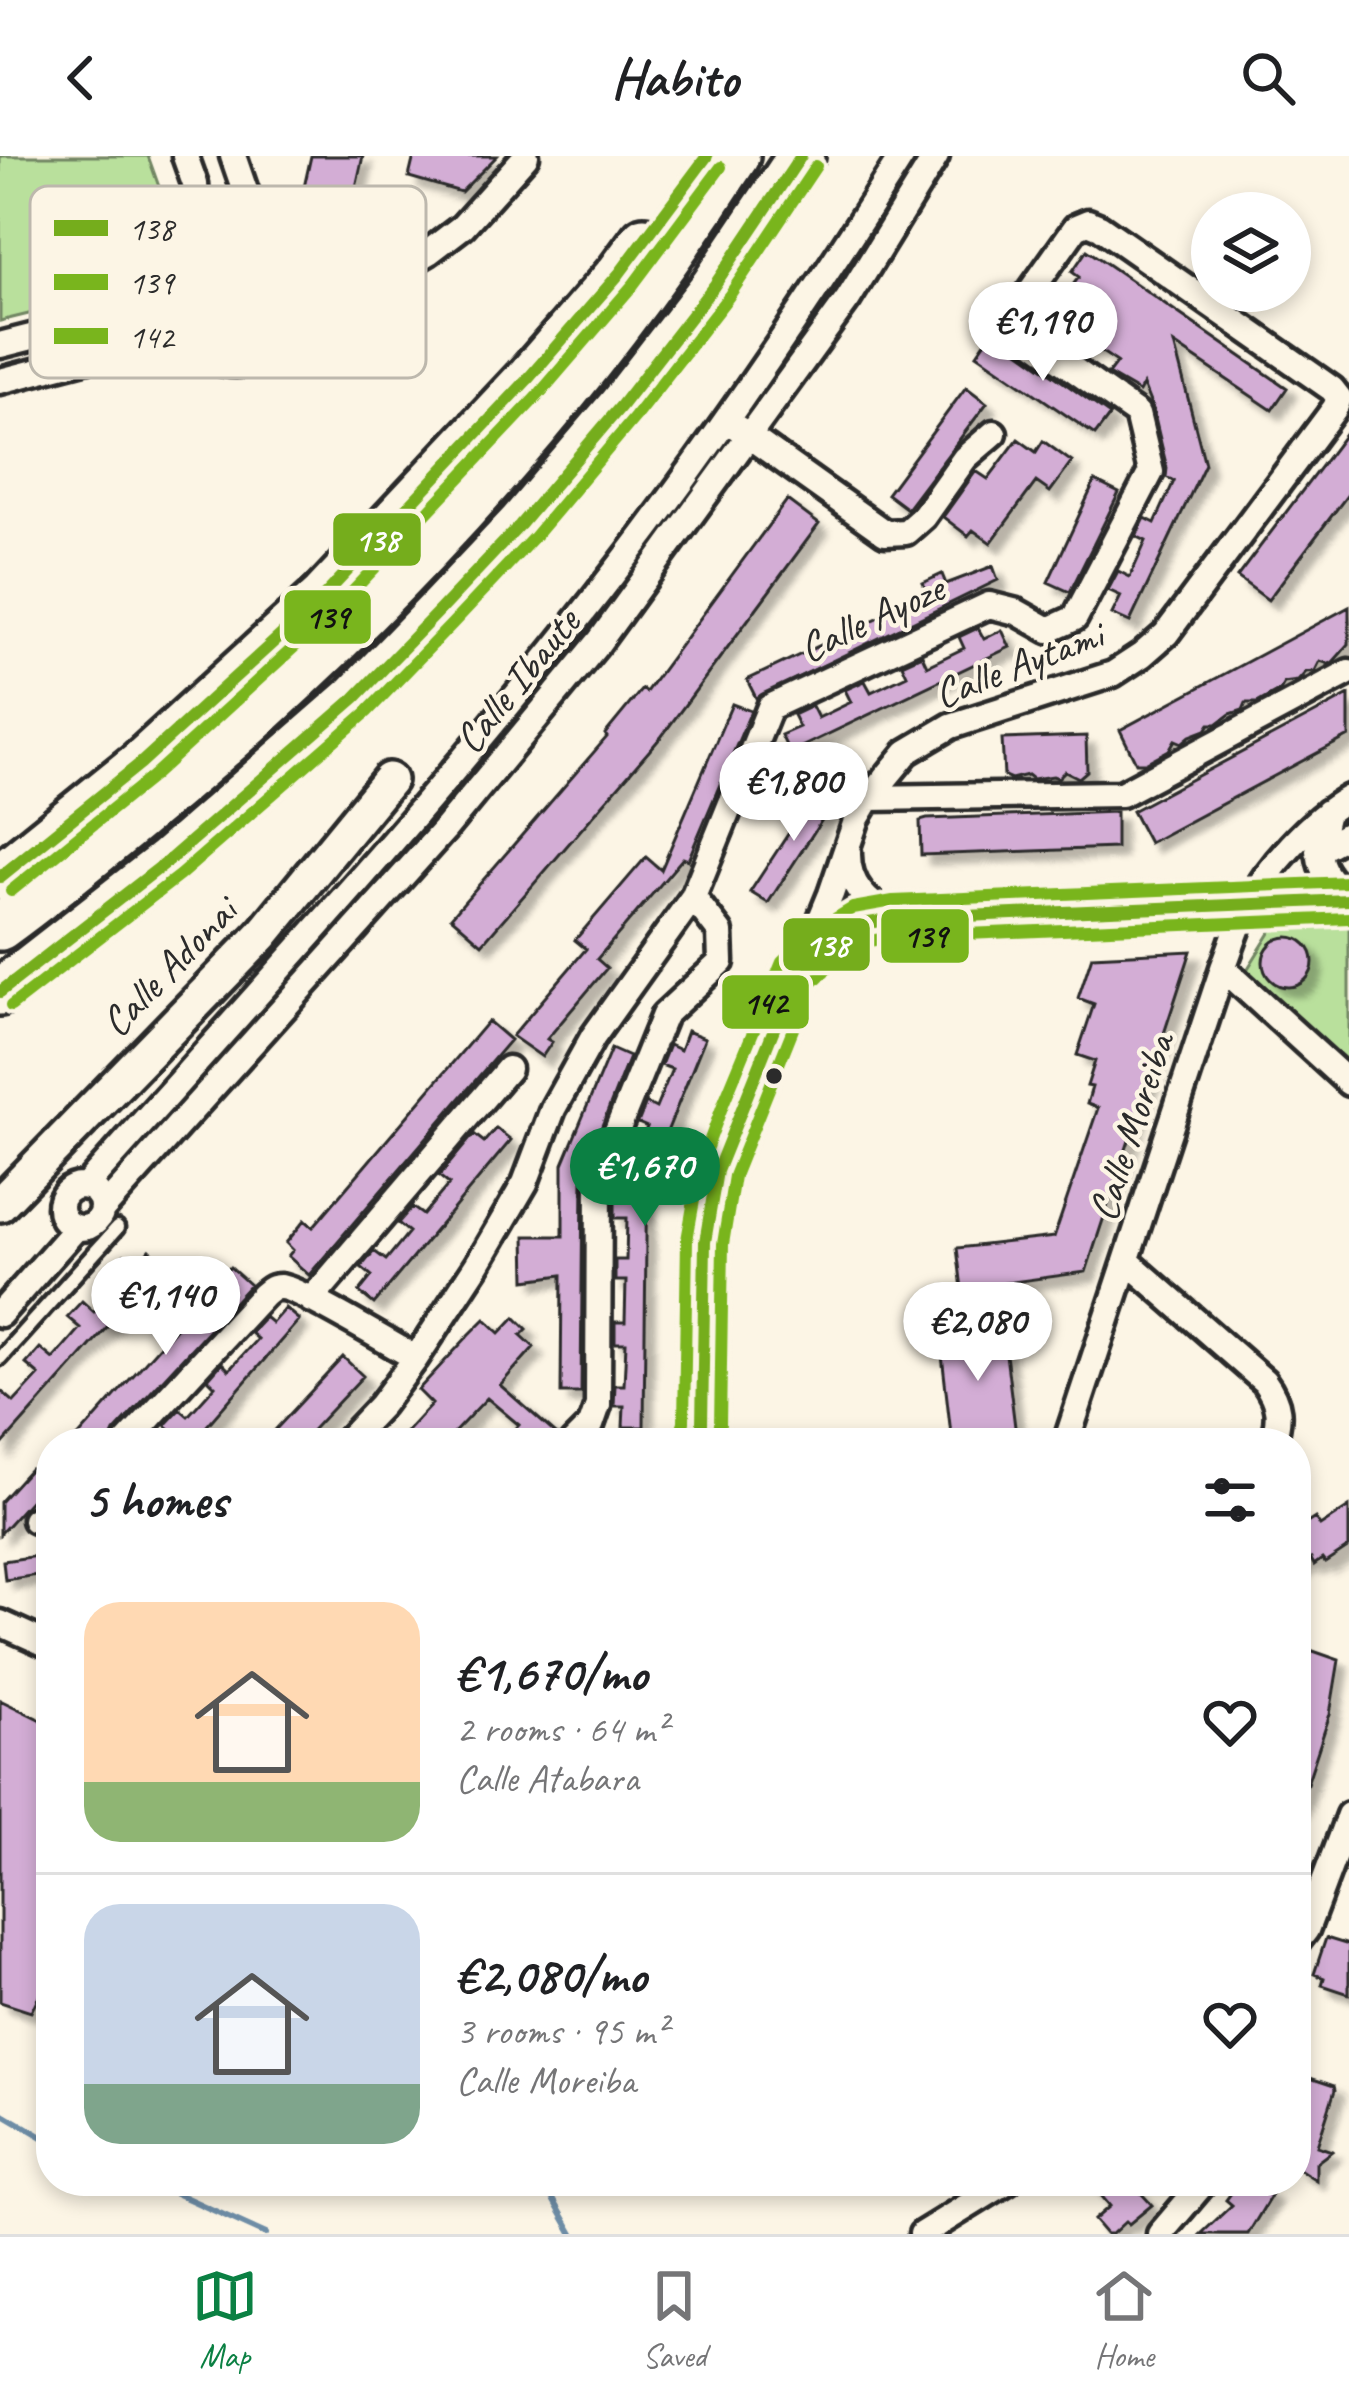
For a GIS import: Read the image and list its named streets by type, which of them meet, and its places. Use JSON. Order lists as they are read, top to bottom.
{
  "streets": {
    "street": [
      "Calle Ayoze",
      "Calle Aytami",
      "Calle Ibaute",
      "Calle Adonai",
      "Calle Moreiba"
    ]
  },
  "crossings": [
    ["Calle Ayoze", "Calle Aytami"]
  ],
  "lines": ["transit line 138", "transit line 139", "transit line 142"],
  "legend": ["138", "139", "142"],
  "page": {
    "header": "Habito",
    "price": [
      "€1,190",
      "€1,800",
      "€1,670",
      "€1,140",
      "€2,080"
    ],
    "heading": "5 homes",
    "list": [
      {
        "name": "€1,670/mo",
        "note": "2 rooms · 64 m² · Calle Atabara"
      },
      {
        "name": "€2,080/mo",
        "note": "3 rooms · 95 m² · Calle Moreiba"
      }
    ],
    "tabs": ["Map", "Saved", "Home"]
  }
}
